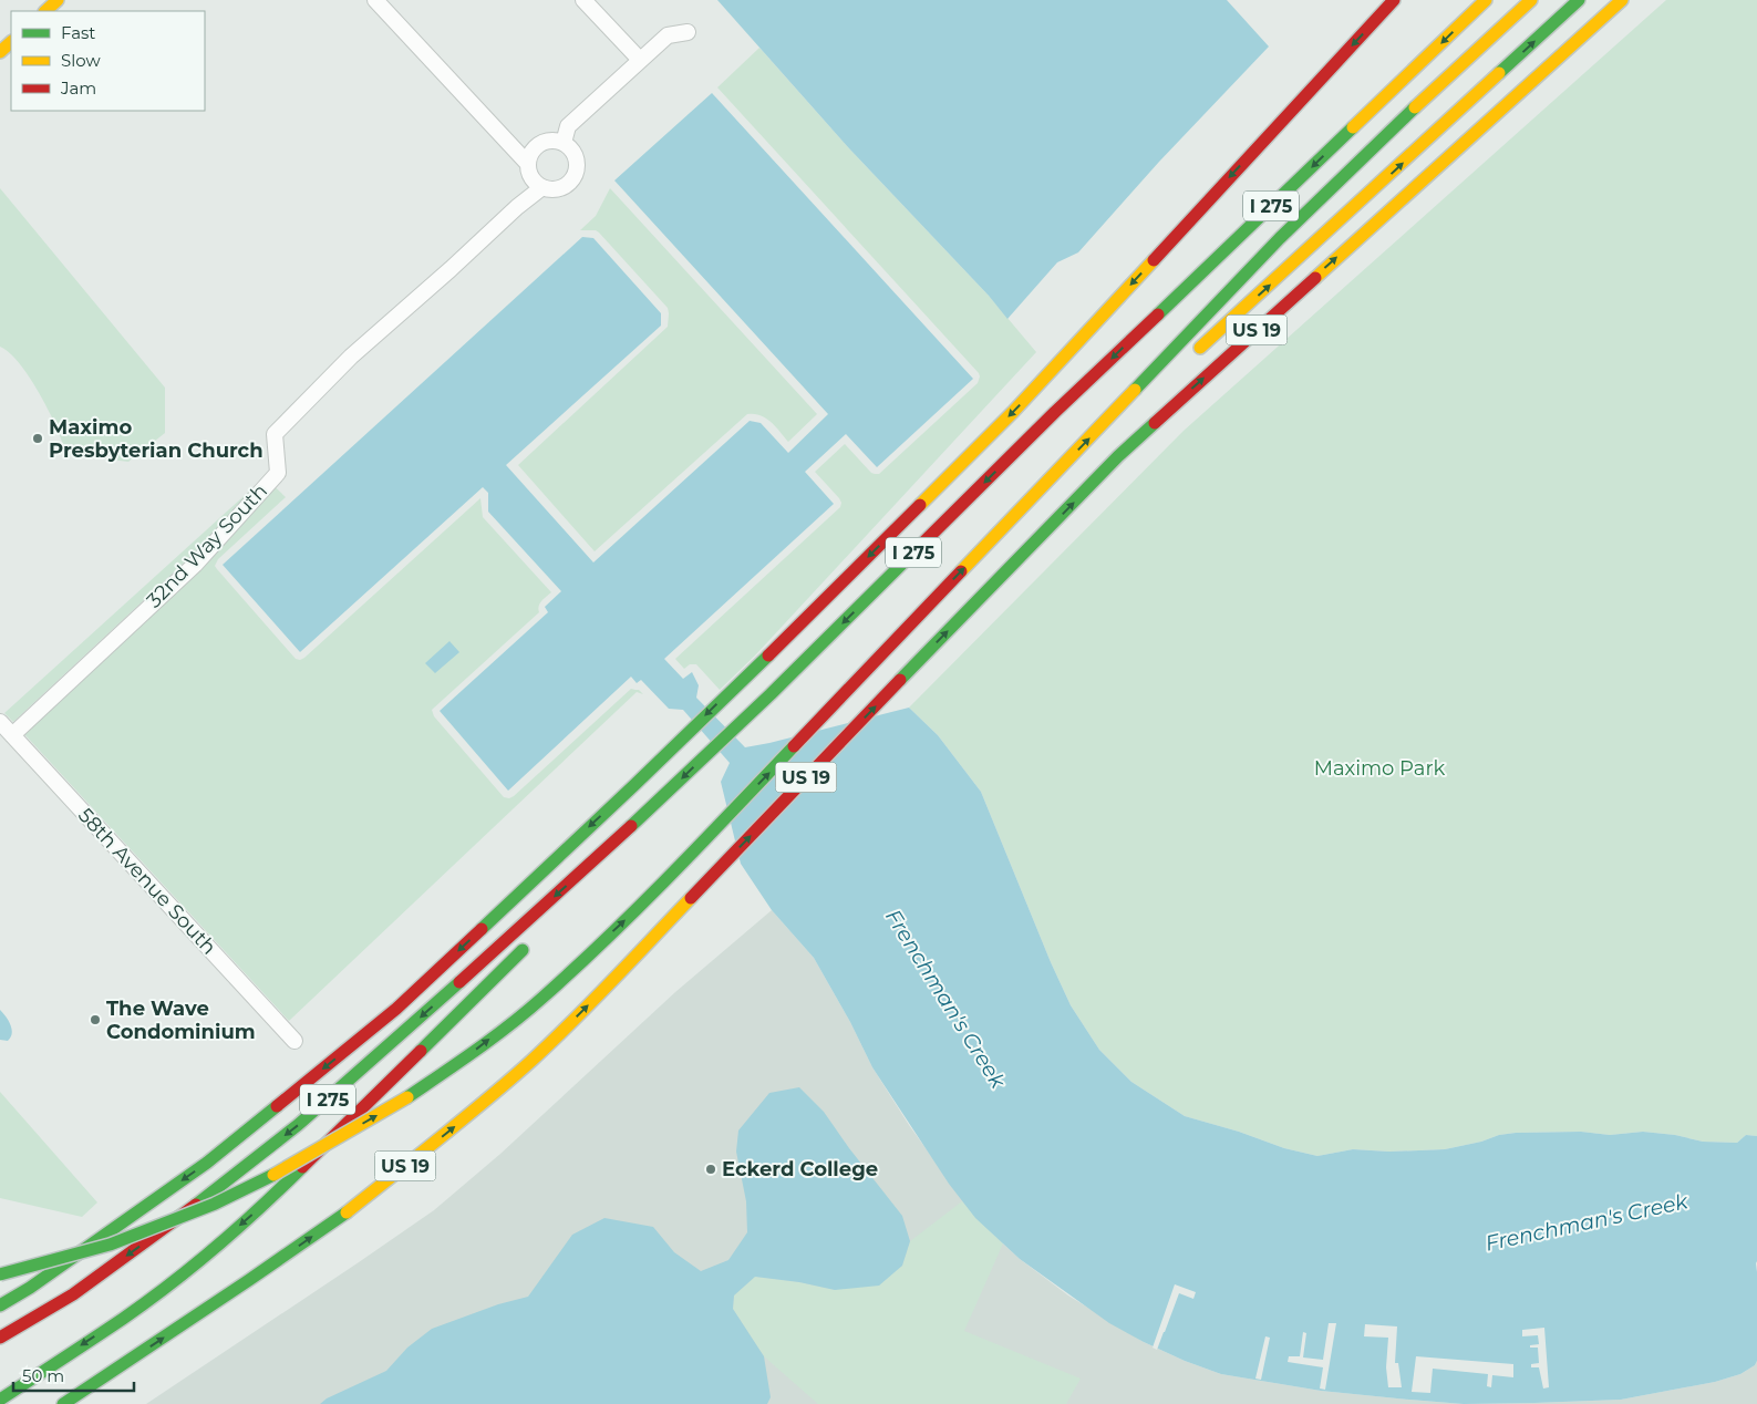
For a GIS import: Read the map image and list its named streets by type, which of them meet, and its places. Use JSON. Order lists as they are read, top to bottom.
{
  "streets": {
    "main road": ["I 275", "US 19"],
    "street": ["32nd Way South", "58th Avenue South"]
  },
  "crossings": [
    ["32nd Way South", "58th Avenue South"]
  ],
  "water": ["Frenchman's Creek"],
  "parks": ["Maximo Park"],
  "places": ["Maximo Presbyterian Church", "The Wave Condominium", "Eckerd College"],
  "legend": ["Fast", "Slow", "Jam"],
  "scale_bar": "50 m"
}
